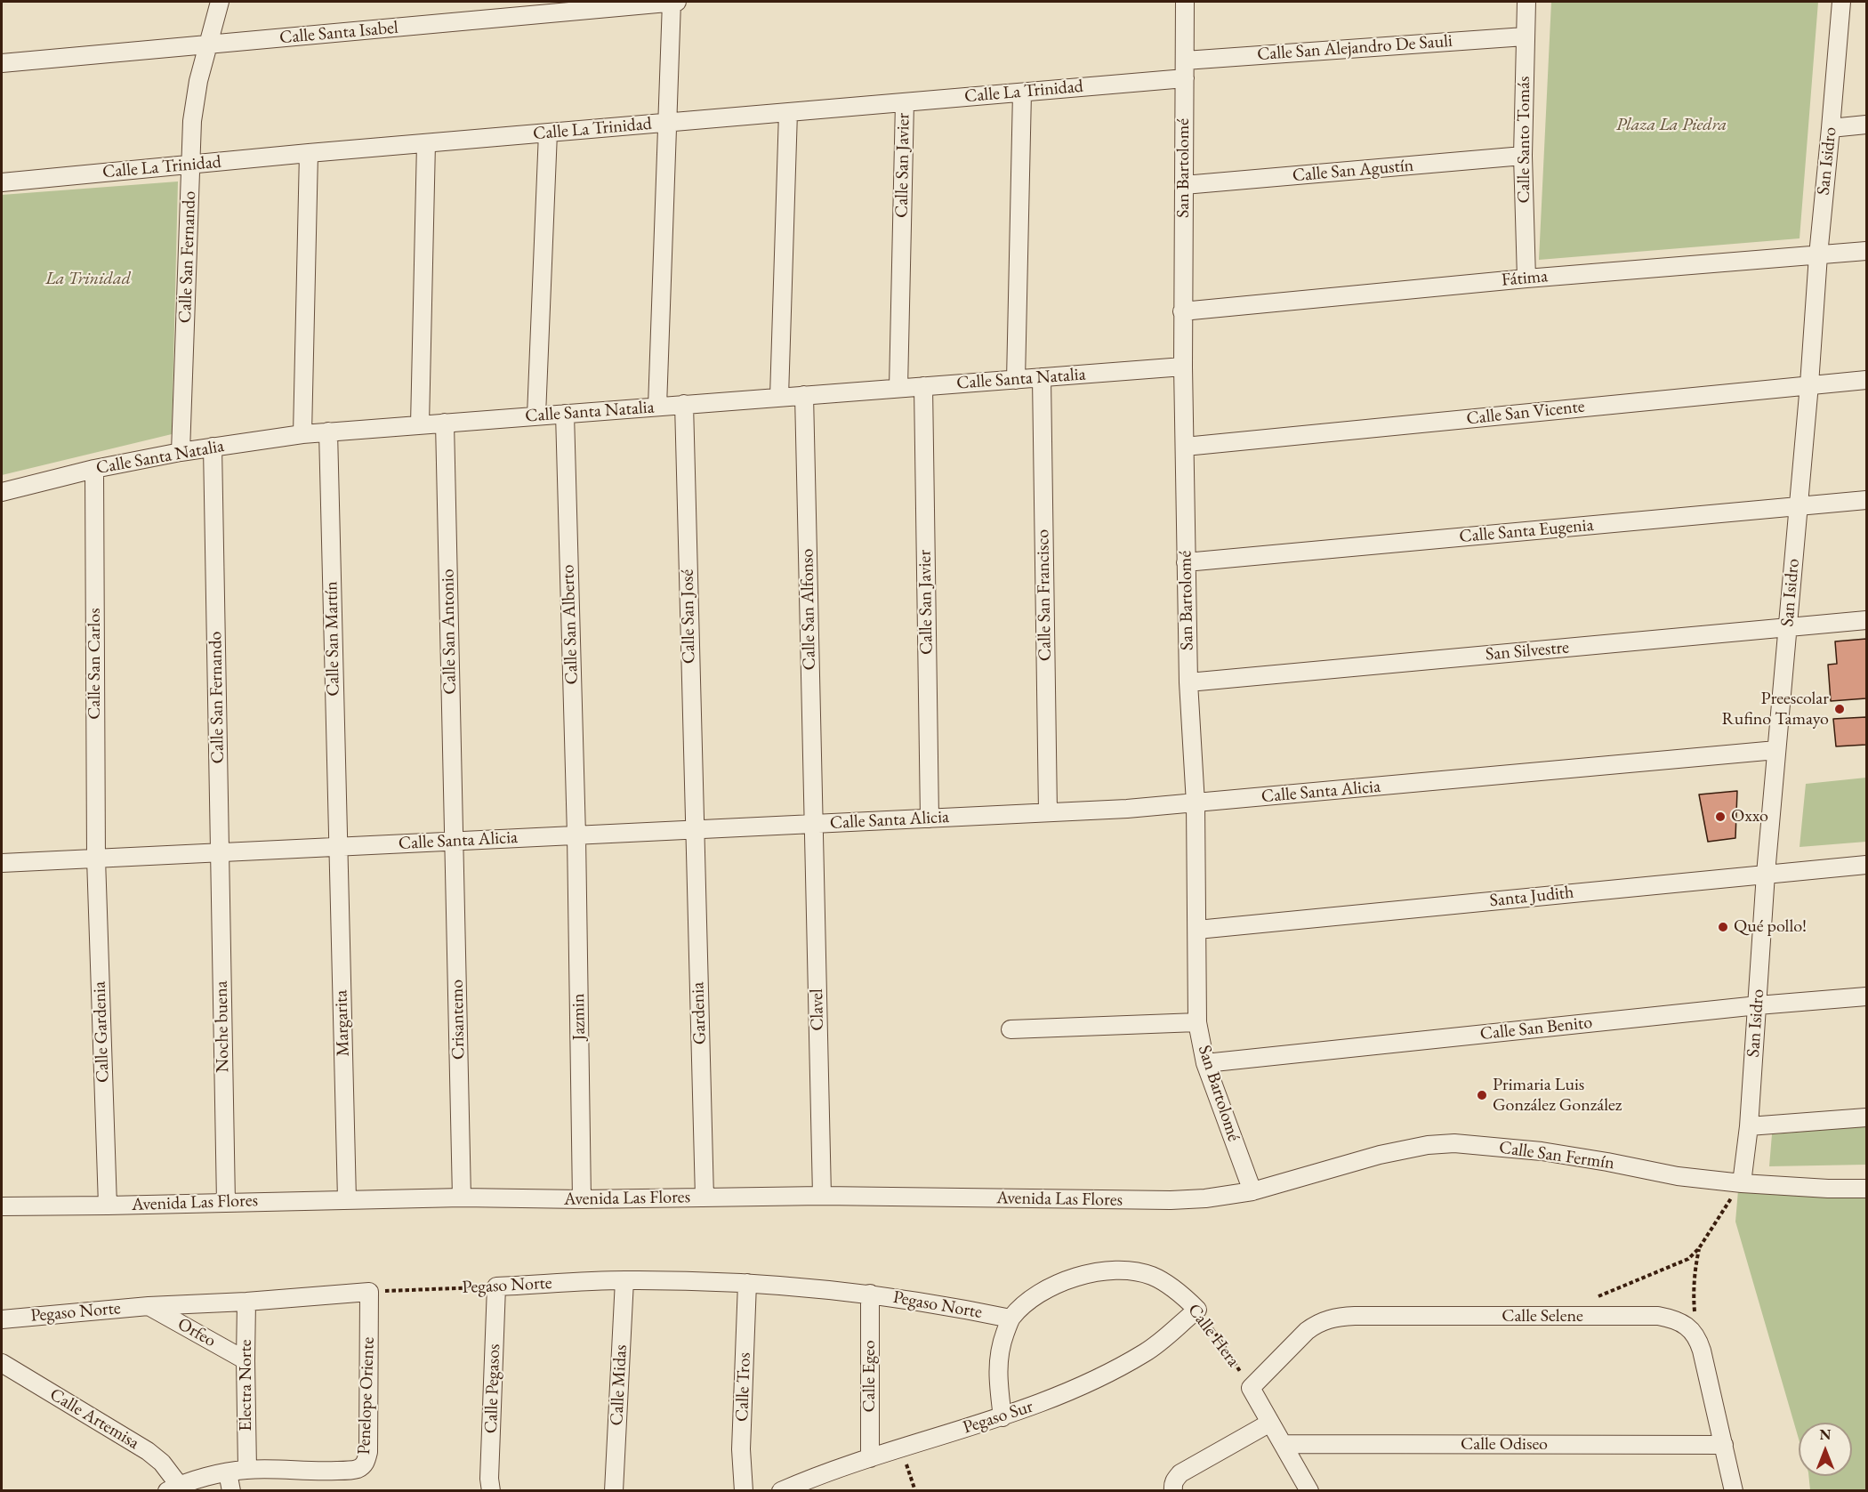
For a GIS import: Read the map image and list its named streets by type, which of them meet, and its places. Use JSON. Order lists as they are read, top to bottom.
{
  "streets": {
    "street": [
      "Calle Santa Isabel",
      "Calle San Alejandro De Sauli",
      "Calle La Trinidad",
      "Calle Santo Tomás",
      "San Isidro",
      "Calle San Javier",
      "San Bartolomé",
      "Calle San Agustín",
      "Calle San Fernando",
      "Fátima",
      "Calle Santa Natalia",
      "Calle San Vicente",
      "Calle Santa Eugenia",
      "Calle San Francisco",
      "Calle San Alfonso",
      "Calle San José",
      "Calle San Alberto",
      "Calle San Antonio",
      "Calle San Martín",
      "San Silvestre",
      "Calle San Carlos",
      "Calle Santa Alicia",
      "Santa Judith",
      "Clavel",
      "Gardenia",
      "Jazmin",
      "Crisantemo",
      "Margarita",
      "Noche buena",
      "Calle San Benito",
      "Calle Gardenia",
      "Calle San Fermín",
      "Avenida Las Flores",
      "Pegaso Norte",
      "Calle Selene",
      "Orfeo",
      "Calle Hera",
      "Calle Egeo",
      "Electra Norte",
      "Calle Midas",
      "Calle Tros",
      "Calle Pegasos",
      "Penelope Oriente",
      "Pegaso Sur",
      "Calle Artemisa",
      "Calle Odiseo"
    ]
  },
  "crossings": [
    ["Calle Santa Isabel", "Calle San Fernando"],
    ["Calle San Alejandro De Sauli", "Calle Santo Tomás"],
    ["Calle San Alejandro De Sauli", "San Bartolomé"],
    ["Calle La Trinidad", "Calle San Javier"],
    ["Calle La Trinidad", "San Bartolomé"],
    ["Calle La Trinidad", "Calle San Fernando"],
    ["Calle Santo Tomás", "Calle San Agustín"],
    ["Calle Santo Tomás", "Fátima"],
    ["San Isidro", "Fátima"],
    ["San Isidro", "Calle San Vicente"],
    ["San Isidro", "Calle Santa Eugenia"],
    ["San Isidro", "San Silvestre"],
    ["San Isidro", "Calle Santa Alicia"],
    ["San Isidro", "Santa Judith"],
    ["San Isidro", "Calle San Benito"],
    ["San Isidro", "Calle San Fermín"],
    ["Calle San Javier", "Calle Santa Natalia"],
    ["Calle San Javier", "Calle Santa Alicia"],
    ["San Bartolomé", "Calle San Agustín"],
    ["San Bartolomé", "Fátima"],
    ["San Bartolomé", "Calle Santa Natalia"],
    ["San Bartolomé", "Calle San Vicente"],
    ["San Bartolomé", "Calle Santa Eugenia"],
    ["San Bartolomé", "San Silvestre"],
    ["San Bartolomé", "Calle Santa Alicia"],
    ["San Bartolomé", "Santa Judith"],
    ["San Bartolomé", "Calle San Benito"],
    ["San Bartolomé", "Calle San Fermín"],
    ["San Bartolomé", "Avenida Las Flores"],
    ["Calle San Fernando", "Calle Santa Natalia"],
    ["Calle San Fernando", "Calle Santa Alicia"],
    ["Calle San Fernando", "Noche buena"],
    ["Calle Santa Natalia", "Calle San Francisco"],
    ["Calle Santa Natalia", "Calle San Alfonso"],
    ["Calle Santa Natalia", "Calle San José"],
    ["Calle Santa Natalia", "Calle San Alberto"],
    ["Calle Santa Natalia", "Calle San Antonio"],
    ["Calle Santa Natalia", "Calle San Martín"],
    ["Calle Santa Natalia", "Calle San Carlos"],
    ["Calle San Francisco", "Calle Santa Alicia"],
    ["Calle San Alfonso", "Calle Santa Alicia"],
    ["Calle San Alfonso", "Clavel"],
    ["Calle San José", "Calle Santa Alicia"],
    ["Calle San José", "Gardenia"],
    ["Calle San Alberto", "Calle Santa Alicia"],
    ["Calle San Alberto", "Jazmin"],
    ["Calle San Antonio", "Calle Santa Alicia"],
    ["Calle San Antonio", "Crisantemo"],
    ["Calle San Martín", "Calle Santa Alicia"],
    ["Calle San Martín", "Margarita"],
    ["Calle San Carlos", "Calle Santa Alicia"],
    ["Calle San Carlos", "Calle Gardenia"],
    ["Calle Santa Alicia", "Clavel"],
    ["Calle Santa Alicia", "Gardenia"],
    ["Calle Santa Alicia", "Jazmin"],
    ["Calle Santa Alicia", "Crisantemo"],
    ["Calle Santa Alicia", "Margarita"],
    ["Calle Santa Alicia", "Noche buena"],
    ["Calle Santa Alicia", "Calle Gardenia"],
    ["Clavel", "Avenida Las Flores"],
    ["Gardenia", "Avenida Las Flores"],
    ["Jazmin", "Avenida Las Flores"],
    ["Crisantemo", "Avenida Las Flores"],
    ["Margarita", "Avenida Las Flores"],
    ["Noche buena", "Avenida Las Flores"],
    ["Calle Gardenia", "Avenida Las Flores"],
    ["Calle San Fermín", "Avenida Las Flores"],
    ["Pegaso Norte", "Orfeo"],
    ["Pegaso Norte", "Calle Hera"],
    ["Pegaso Norte", "Calle Egeo"],
    ["Pegaso Norte", "Electra Norte"],
    ["Pegaso Norte", "Calle Midas"],
    ["Pegaso Norte", "Calle Tros"],
    ["Pegaso Norte", "Calle Pegasos"],
    ["Pegaso Norte", "Penelope Oriente"],
    ["Calle Selene", "Calle Hera"],
    ["Orfeo", "Electra Norte"],
    ["Calle Hera", "Pegaso Sur"],
    ["Calle Egeo", "Pegaso Sur"],
    ["Electra Norte", "Penelope Oriente"],
    ["Penelope Oriente", "Calle Artemisa"]
  ],
  "parks": ["Plaza La Piedra", "La Trinidad"],
  "places": [
    "Preescolar Rufino Tamayo",
    "Oxxo",
    "Qué pollo!",
    "Primaria Luis González González"
  ],
  "north": "top"
}
